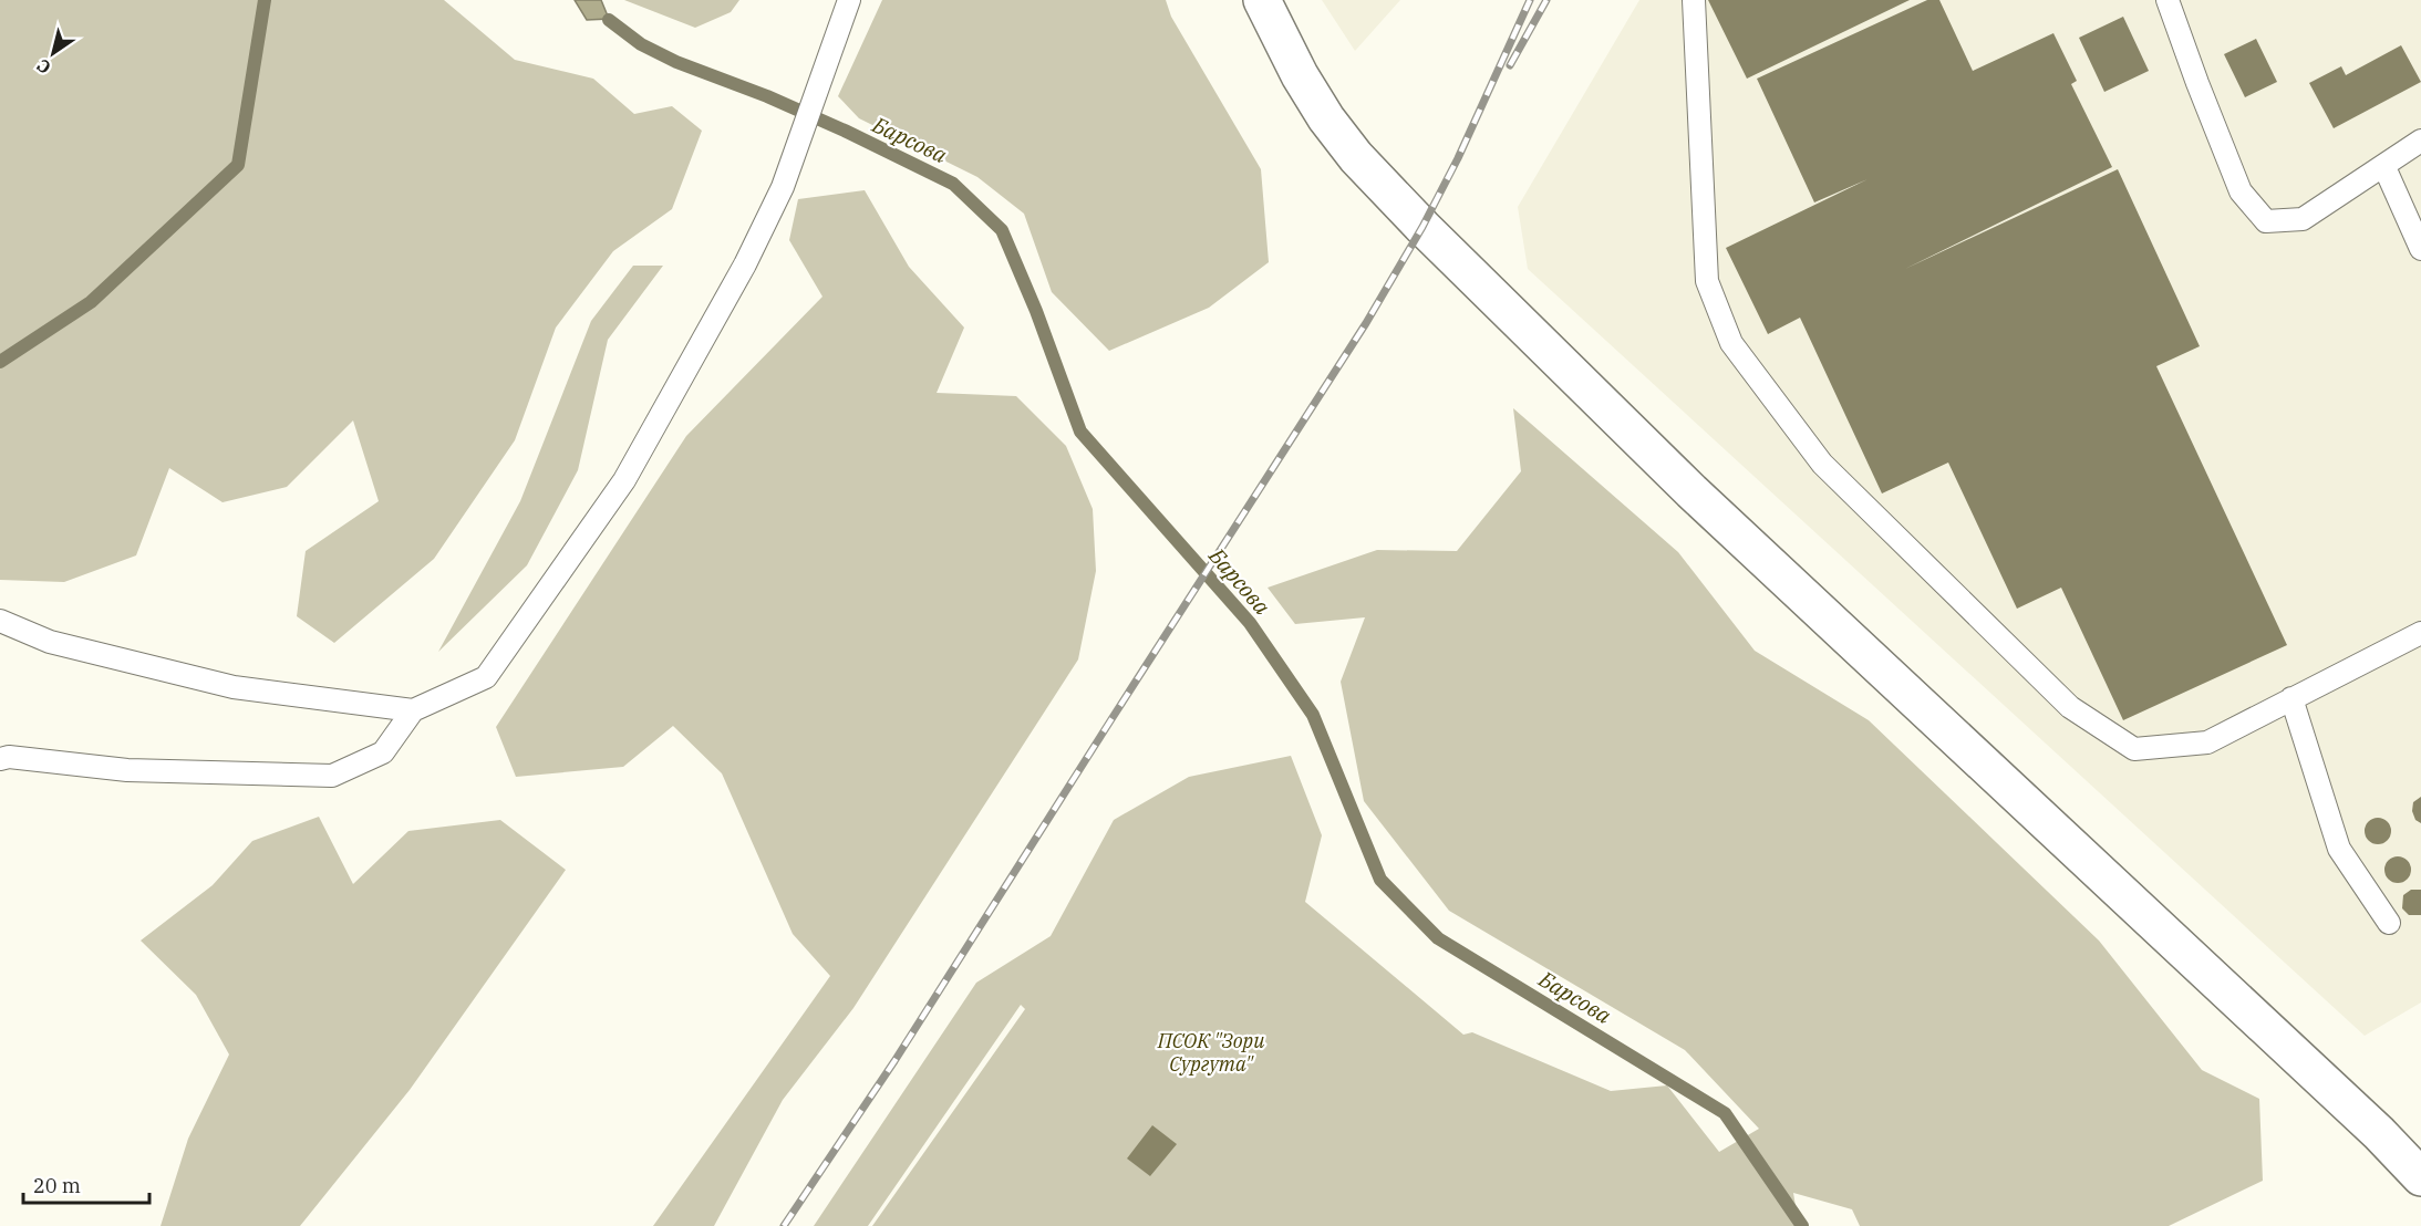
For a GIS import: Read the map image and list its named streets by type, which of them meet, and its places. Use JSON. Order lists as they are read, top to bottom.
{
  "water": ["Барсова"],
  "parks": ["ПСОК \"Зори Сургута\""],
  "scale_bar": "20 m",
  "north": "bottom left"
}
